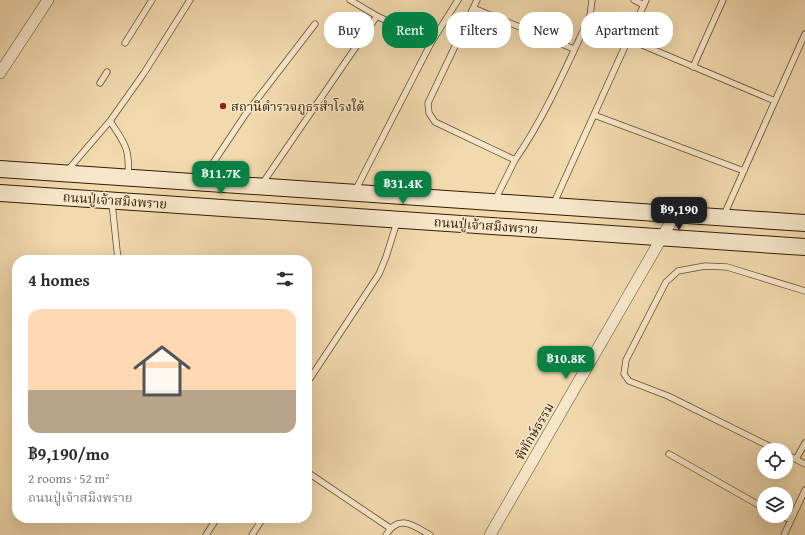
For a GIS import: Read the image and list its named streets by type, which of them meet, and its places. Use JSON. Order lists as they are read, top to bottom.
{
  "streets": {
    "main road": ["ถนนปู่เจ้าสมิงพราย"],
    "street": ["พิทักษ์ธรรม"]
  },
  "crossings": [
    ["ถนนปู่เจ้าสมิงพราย", "พิทักษ์ธรรม"]
  ],
  "places": ["สถานีตำรวจภูธรสำโรงใต้"],
  "page": {
    "chip": [
      "Buy",
      "Rent",
      "Filters",
      "New",
      "Apartment"
    ],
    "price": [
      "฿11.7K",
      "฿31.4K",
      "฿9,190",
      "฿10.8K"
    ],
    "heading": "4 homes",
    "list": [
      {
        "name": "฿9,190/mo",
        "note": "2 rooms · 52 m² · ถนนปู่เจ้าสมิงพราย"
      }
    ]
  }
}
